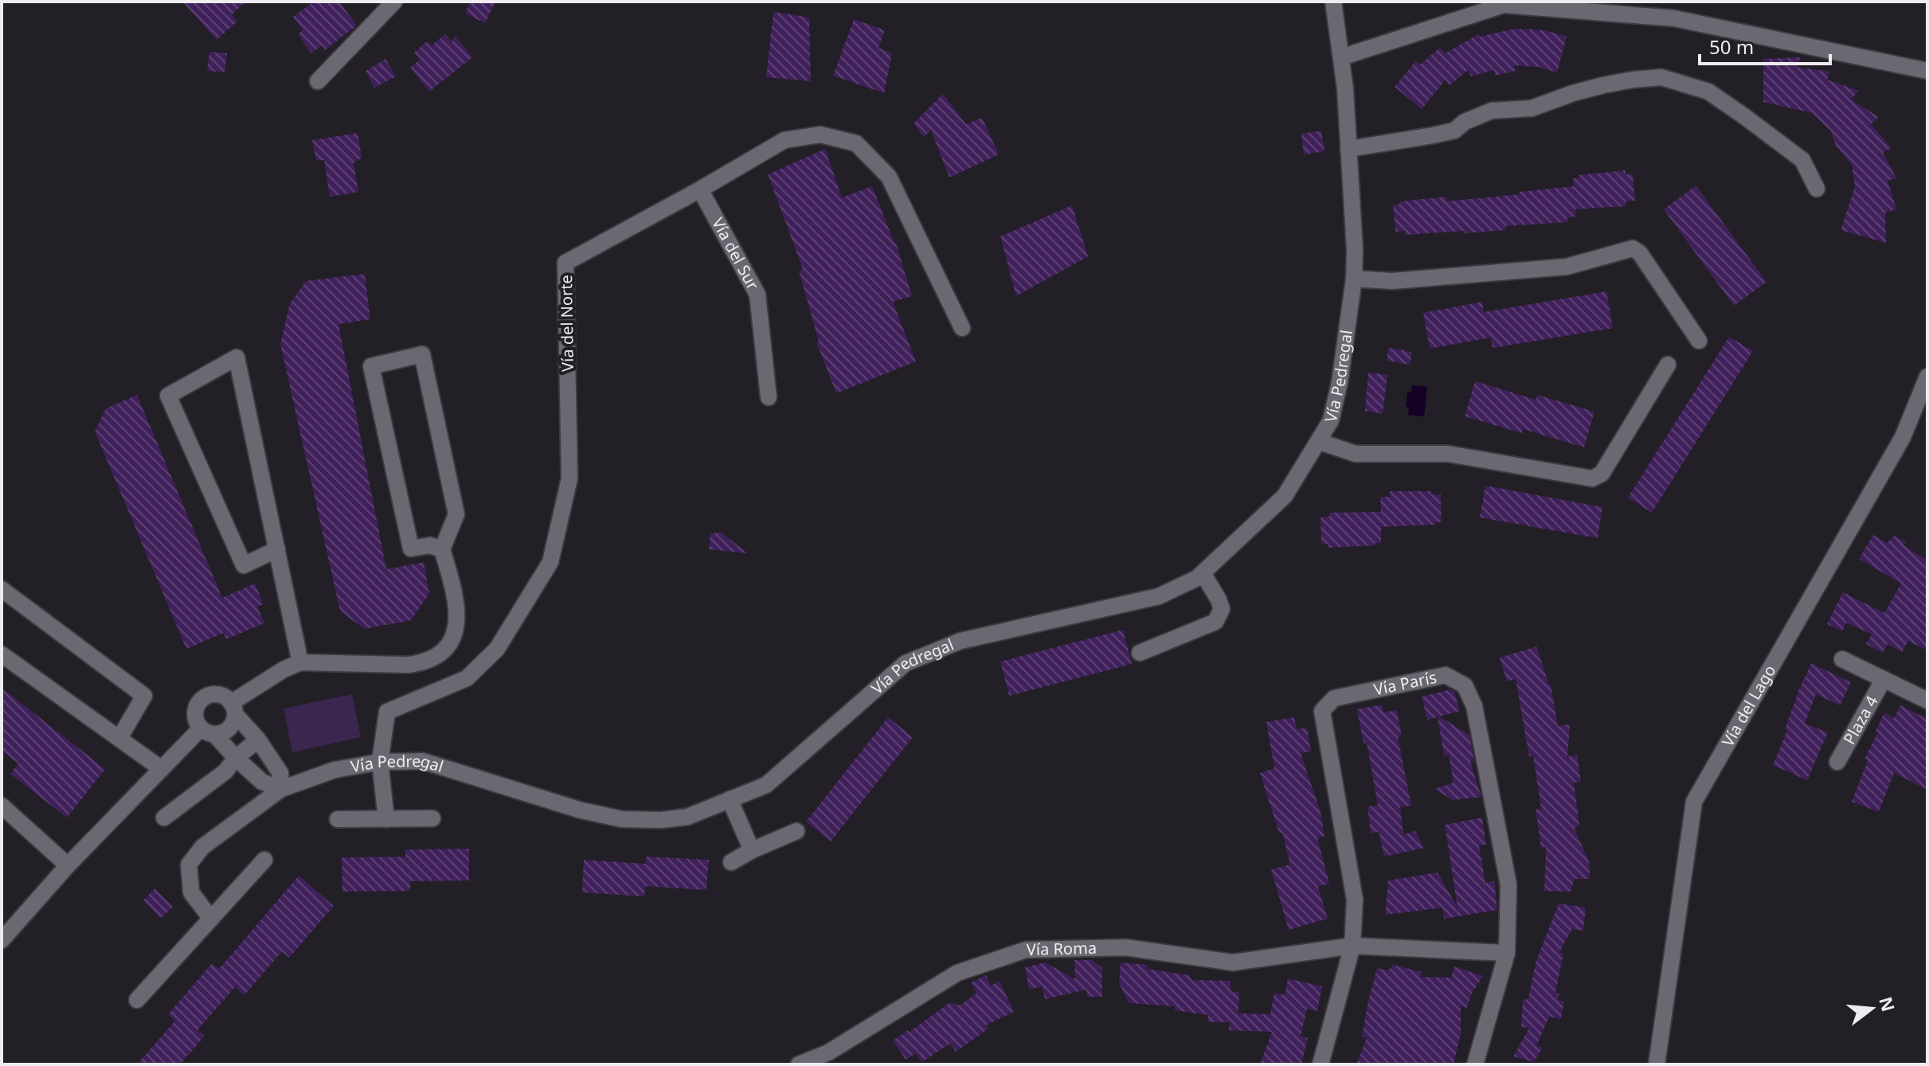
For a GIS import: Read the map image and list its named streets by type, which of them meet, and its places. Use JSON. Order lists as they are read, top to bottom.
{
  "streets": {
    "street": [
      "Vía del Sur",
      "Vía del Norte",
      "Vía Pedregal",
      "Vía París",
      "Vía del Lago",
      "Plaza 4",
      "Vía Roma"
    ]
  },
  "crossings": [
    ["Vía del Sur", "Vía del Norte"],
    ["Vía del Norte", "Vía Pedregal"],
    ["Vía París", "Vía Roma"]
  ],
  "scale_bar": "50 m",
  "north": "right"
}
